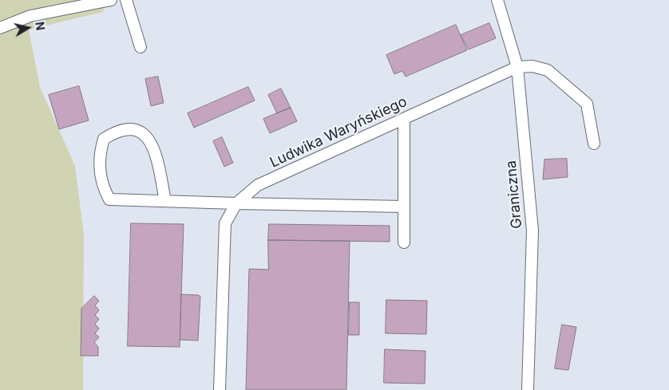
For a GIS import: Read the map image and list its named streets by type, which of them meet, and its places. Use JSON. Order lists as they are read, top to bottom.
{
  "streets": {
    "street": ["Ludwika Waryńskiego", "Graniczna"]
  },
  "crossings": [
    ["Ludwika Waryńskiego", "Graniczna"]
  ],
  "north": "right"
}
